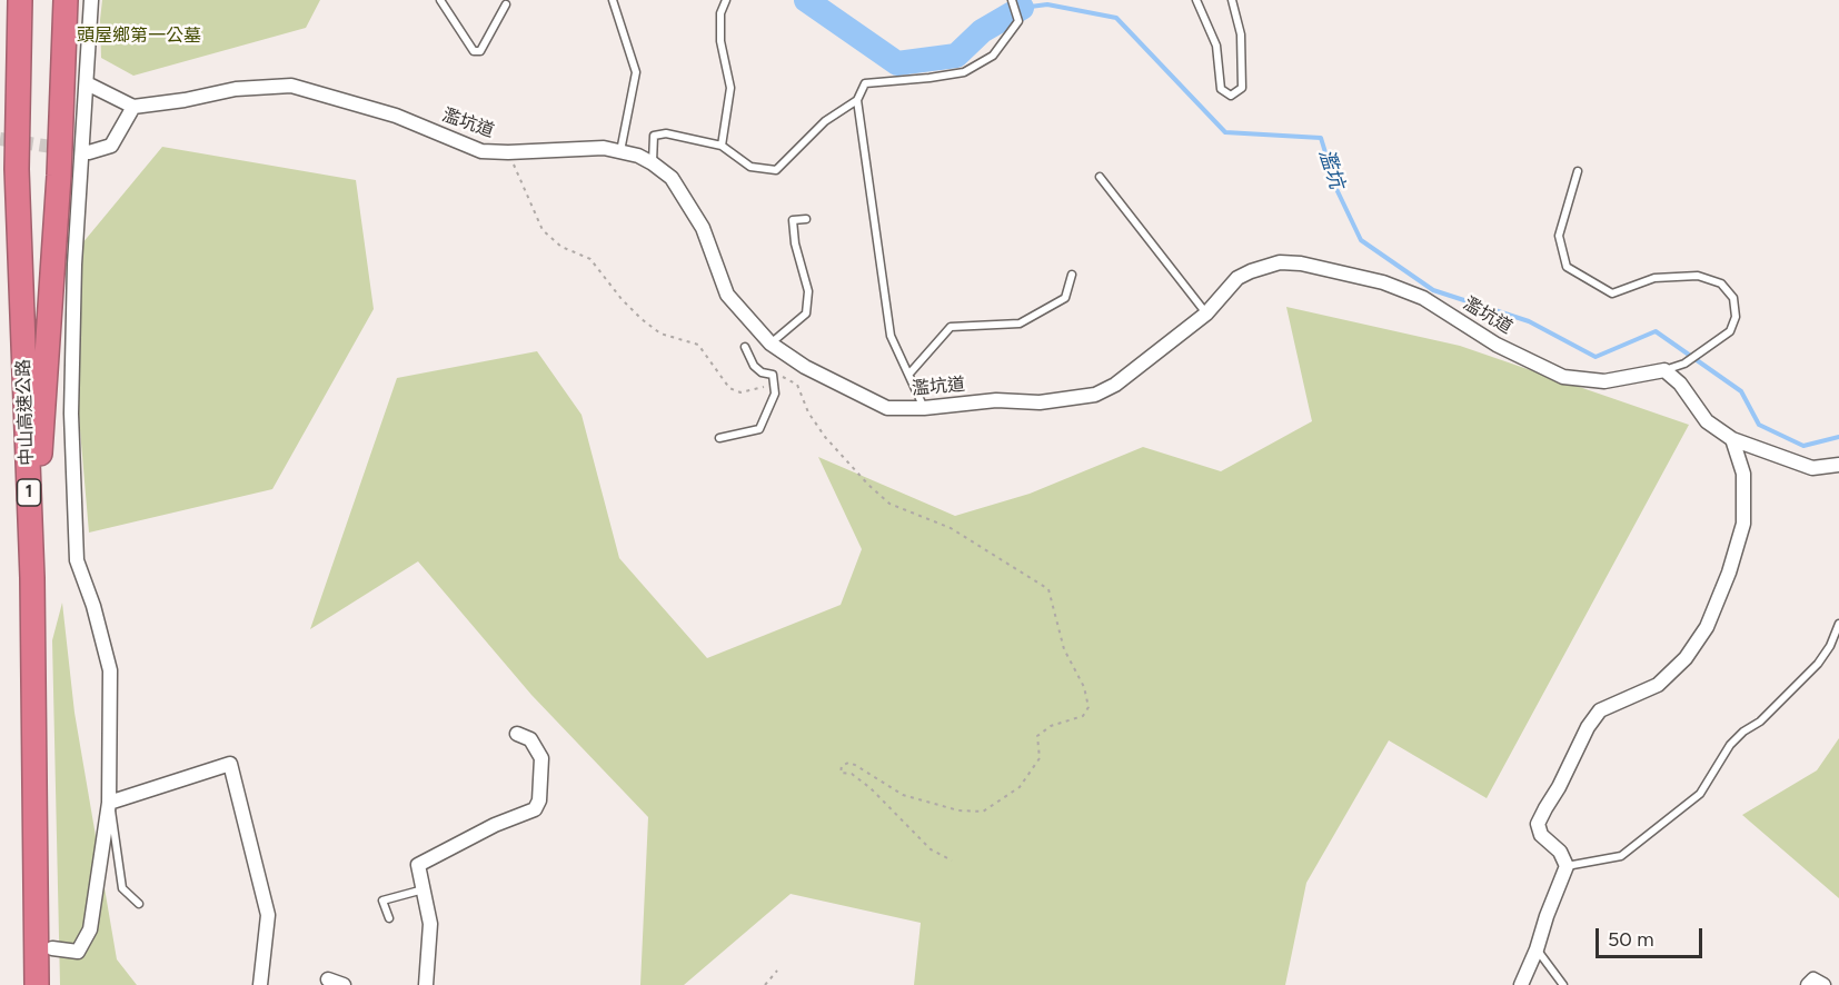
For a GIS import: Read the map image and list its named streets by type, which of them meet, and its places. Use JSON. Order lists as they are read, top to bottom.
{
  "streets": {
    "highway": ["中山高速公路", "1"],
    "street": ["濫坑道"]
  },
  "water": ["濫坑"],
  "parks": ["頭屋鄉第一公墓"],
  "scale_bar": "50 m"
}
